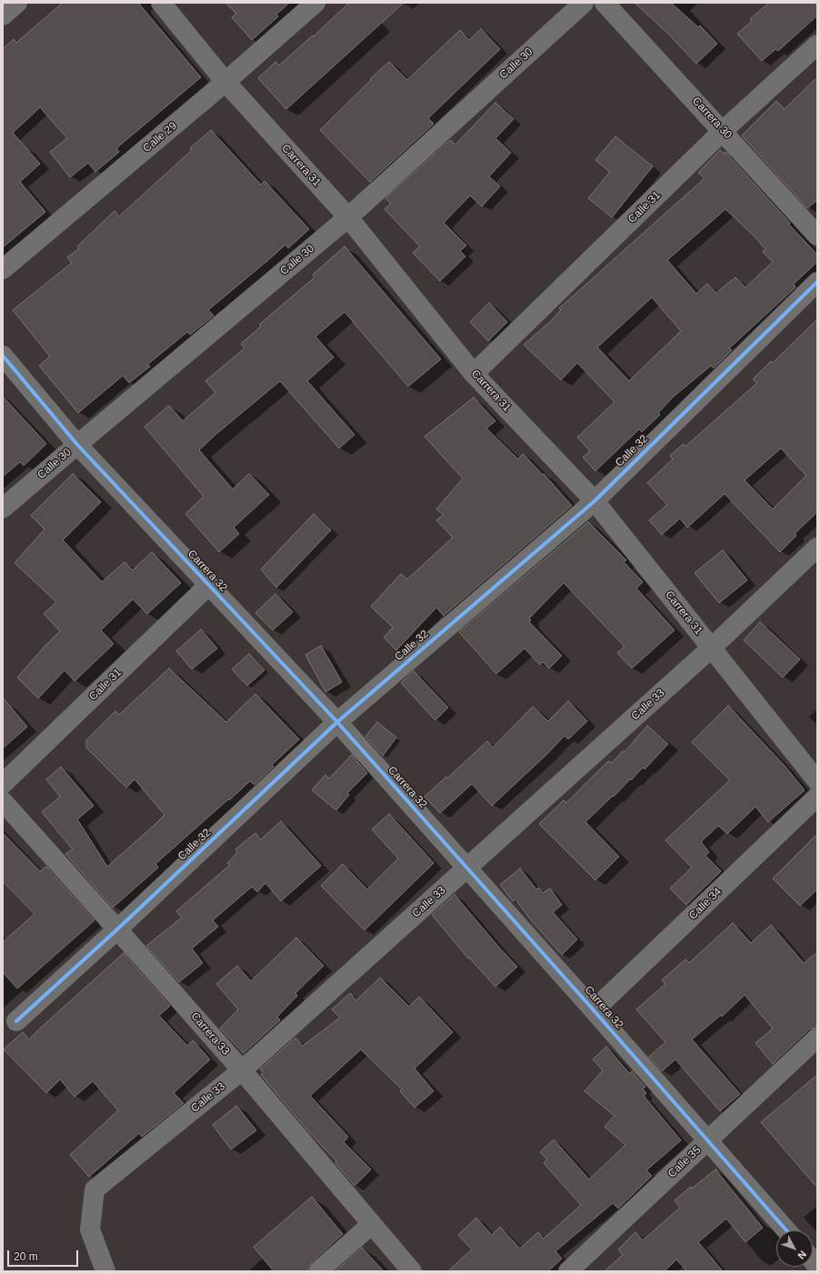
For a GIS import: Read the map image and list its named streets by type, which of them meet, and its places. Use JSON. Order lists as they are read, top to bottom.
{
  "streets": {
    "street": [
      "Calle 30",
      "Carrera 30",
      "Calle 29",
      "Carrera 31",
      "Calle 31",
      "Calle 32",
      "Carrera 32",
      "Calle 33",
      "Calle 34",
      "Carrera 33",
      "Calle 35"
    ]
  },
  "crossings": [
    ["Calle 30", "Carrera 31"],
    ["Calle 30", "Carrera 32"],
    ["Carrera 30", "Calle 31"],
    ["Calle 29", "Carrera 31"],
    ["Carrera 31", "Calle 31"],
    ["Carrera 31", "Calle 32"],
    ["Carrera 31", "Calle 33"],
    ["Calle 31", "Carrera 32"],
    ["Calle 32", "Carrera 32"],
    ["Calle 32", "Carrera 33"],
    ["Carrera 32", "Calle 33"],
    ["Carrera 32", "Calle 34"],
    ["Carrera 32", "Calle 35"],
    ["Calle 33", "Carrera 33"]
  ],
  "scale_bar": "20 m",
  "north": "bottom right"
}
